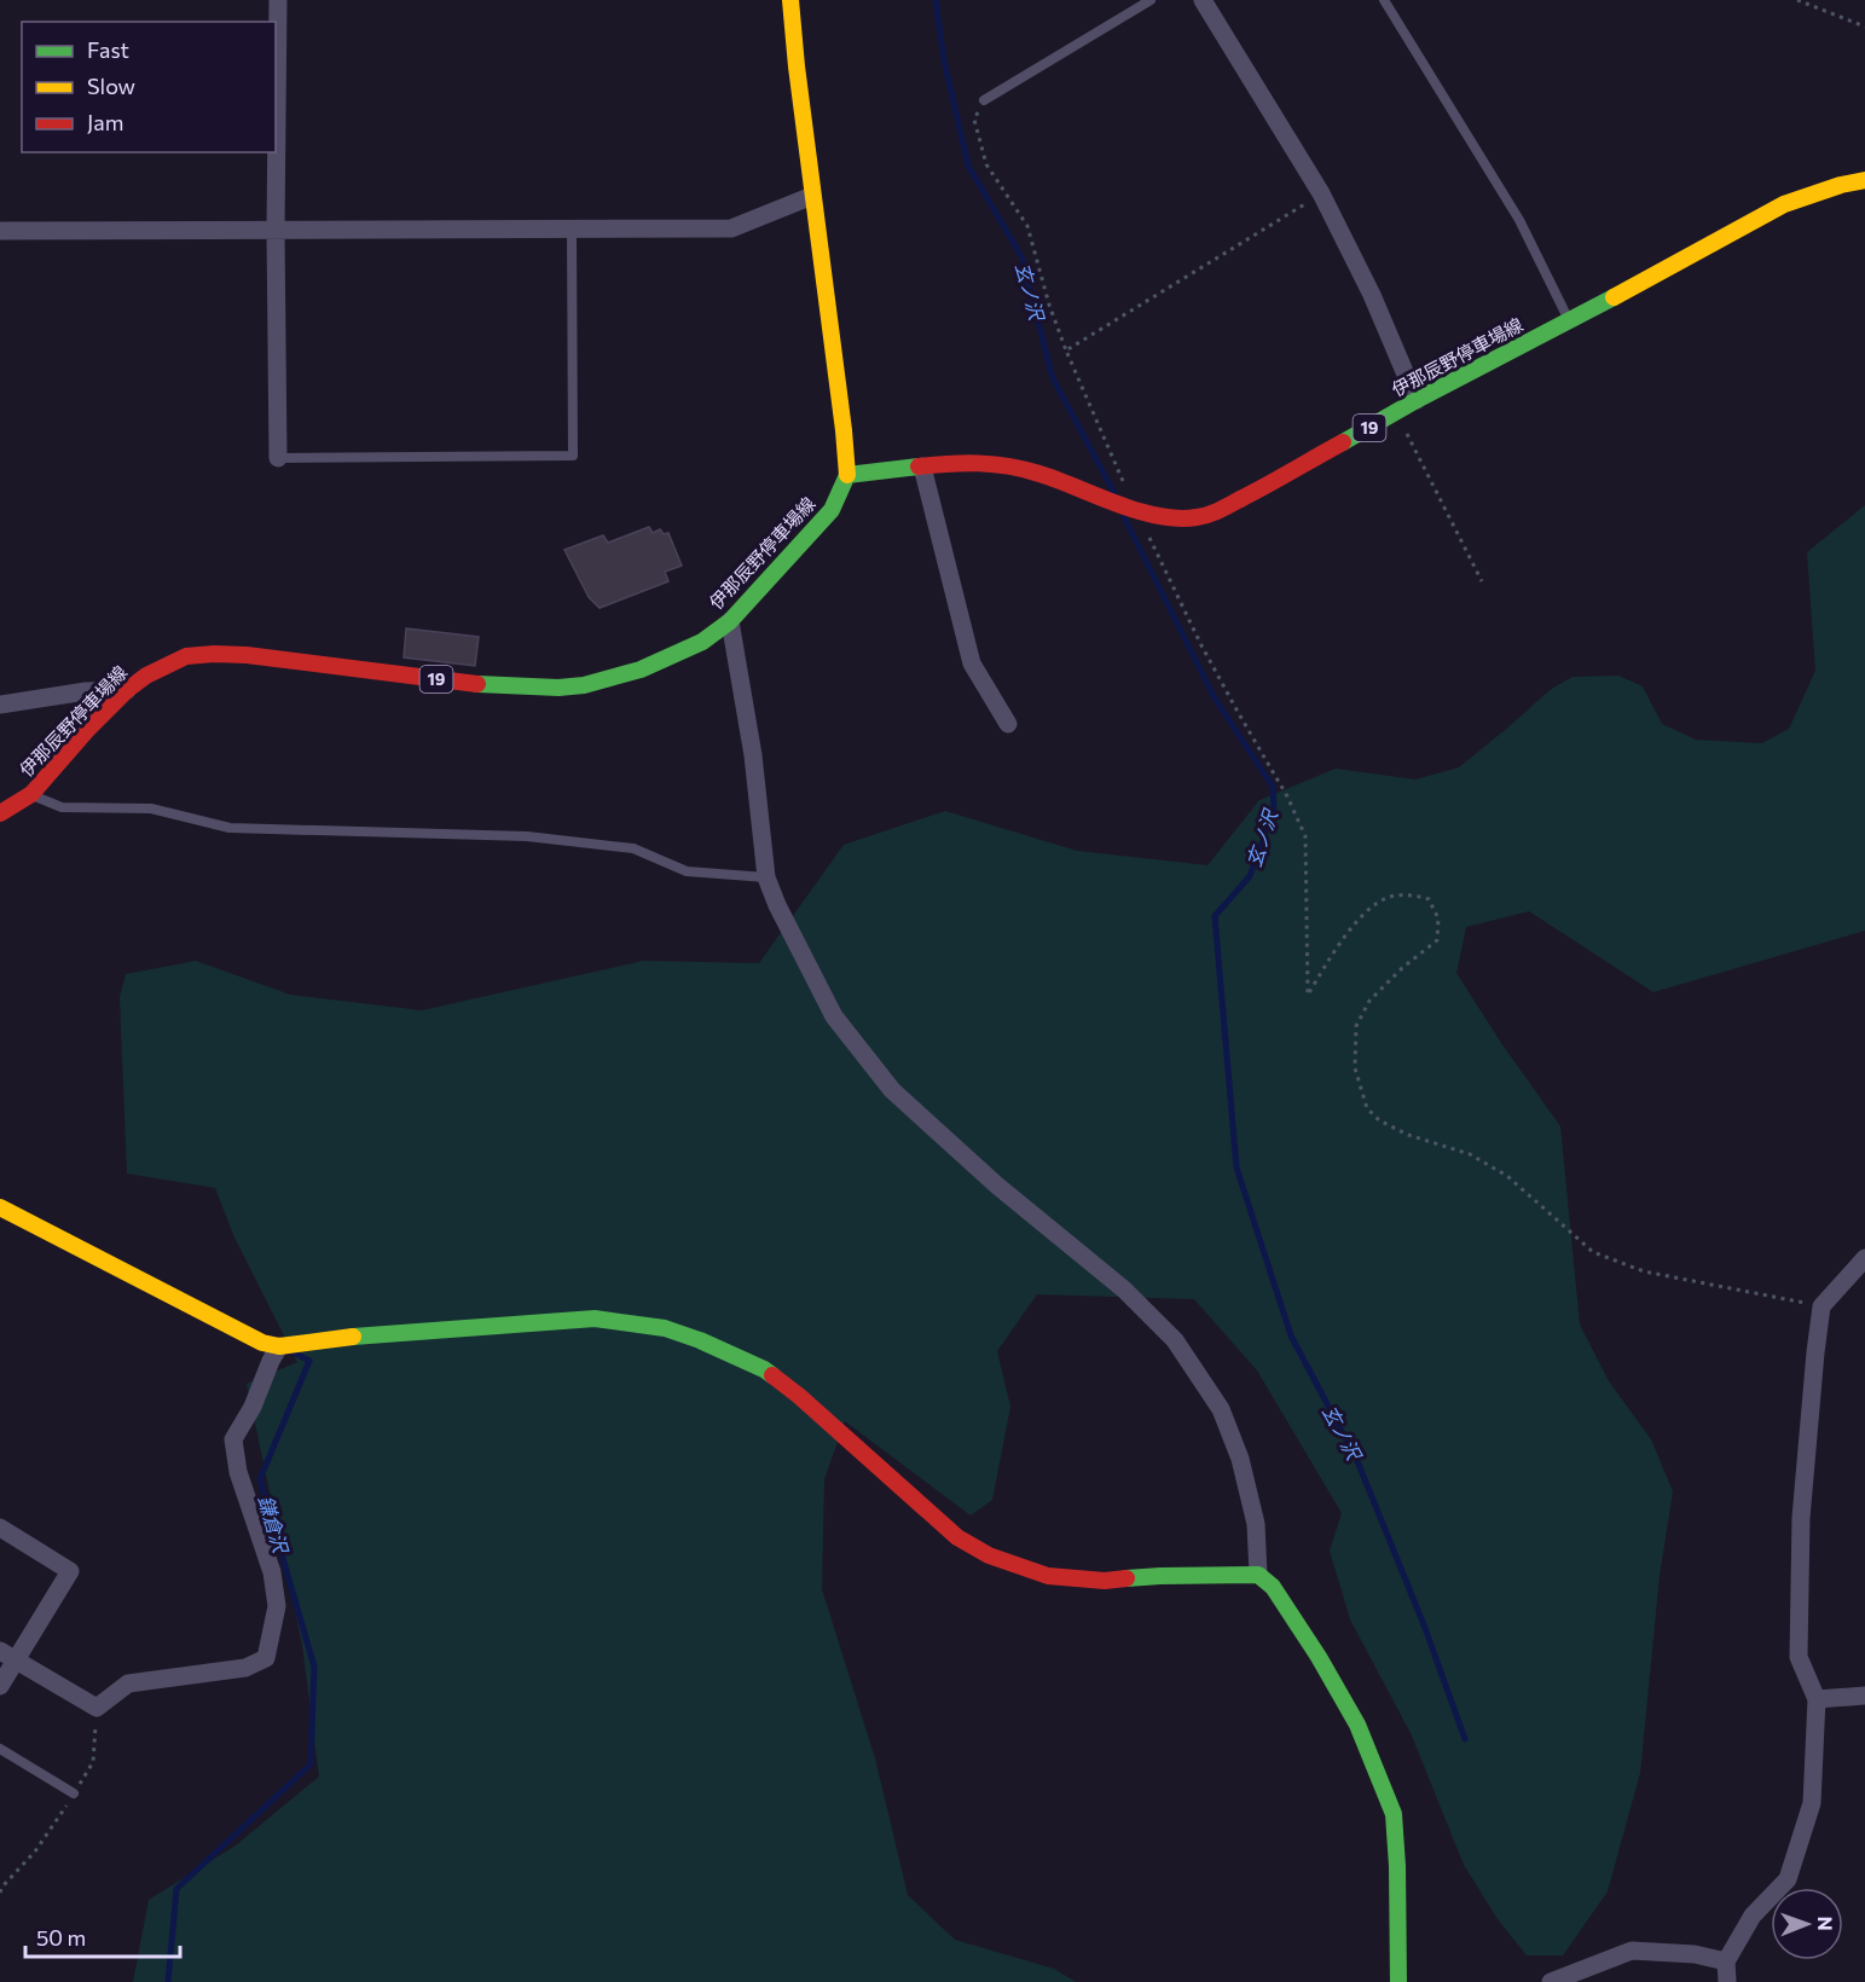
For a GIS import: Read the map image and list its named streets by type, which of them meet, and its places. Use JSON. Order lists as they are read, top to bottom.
{
  "streets": {
    "street": ["伊那辰野停車場線", "19"]
  },
  "water": ["玄ノ沢", "鎌倉沢"],
  "legend": ["Fast", "Slow", "Jam"],
  "scale_bar": "50 m",
  "north": "right"
}
